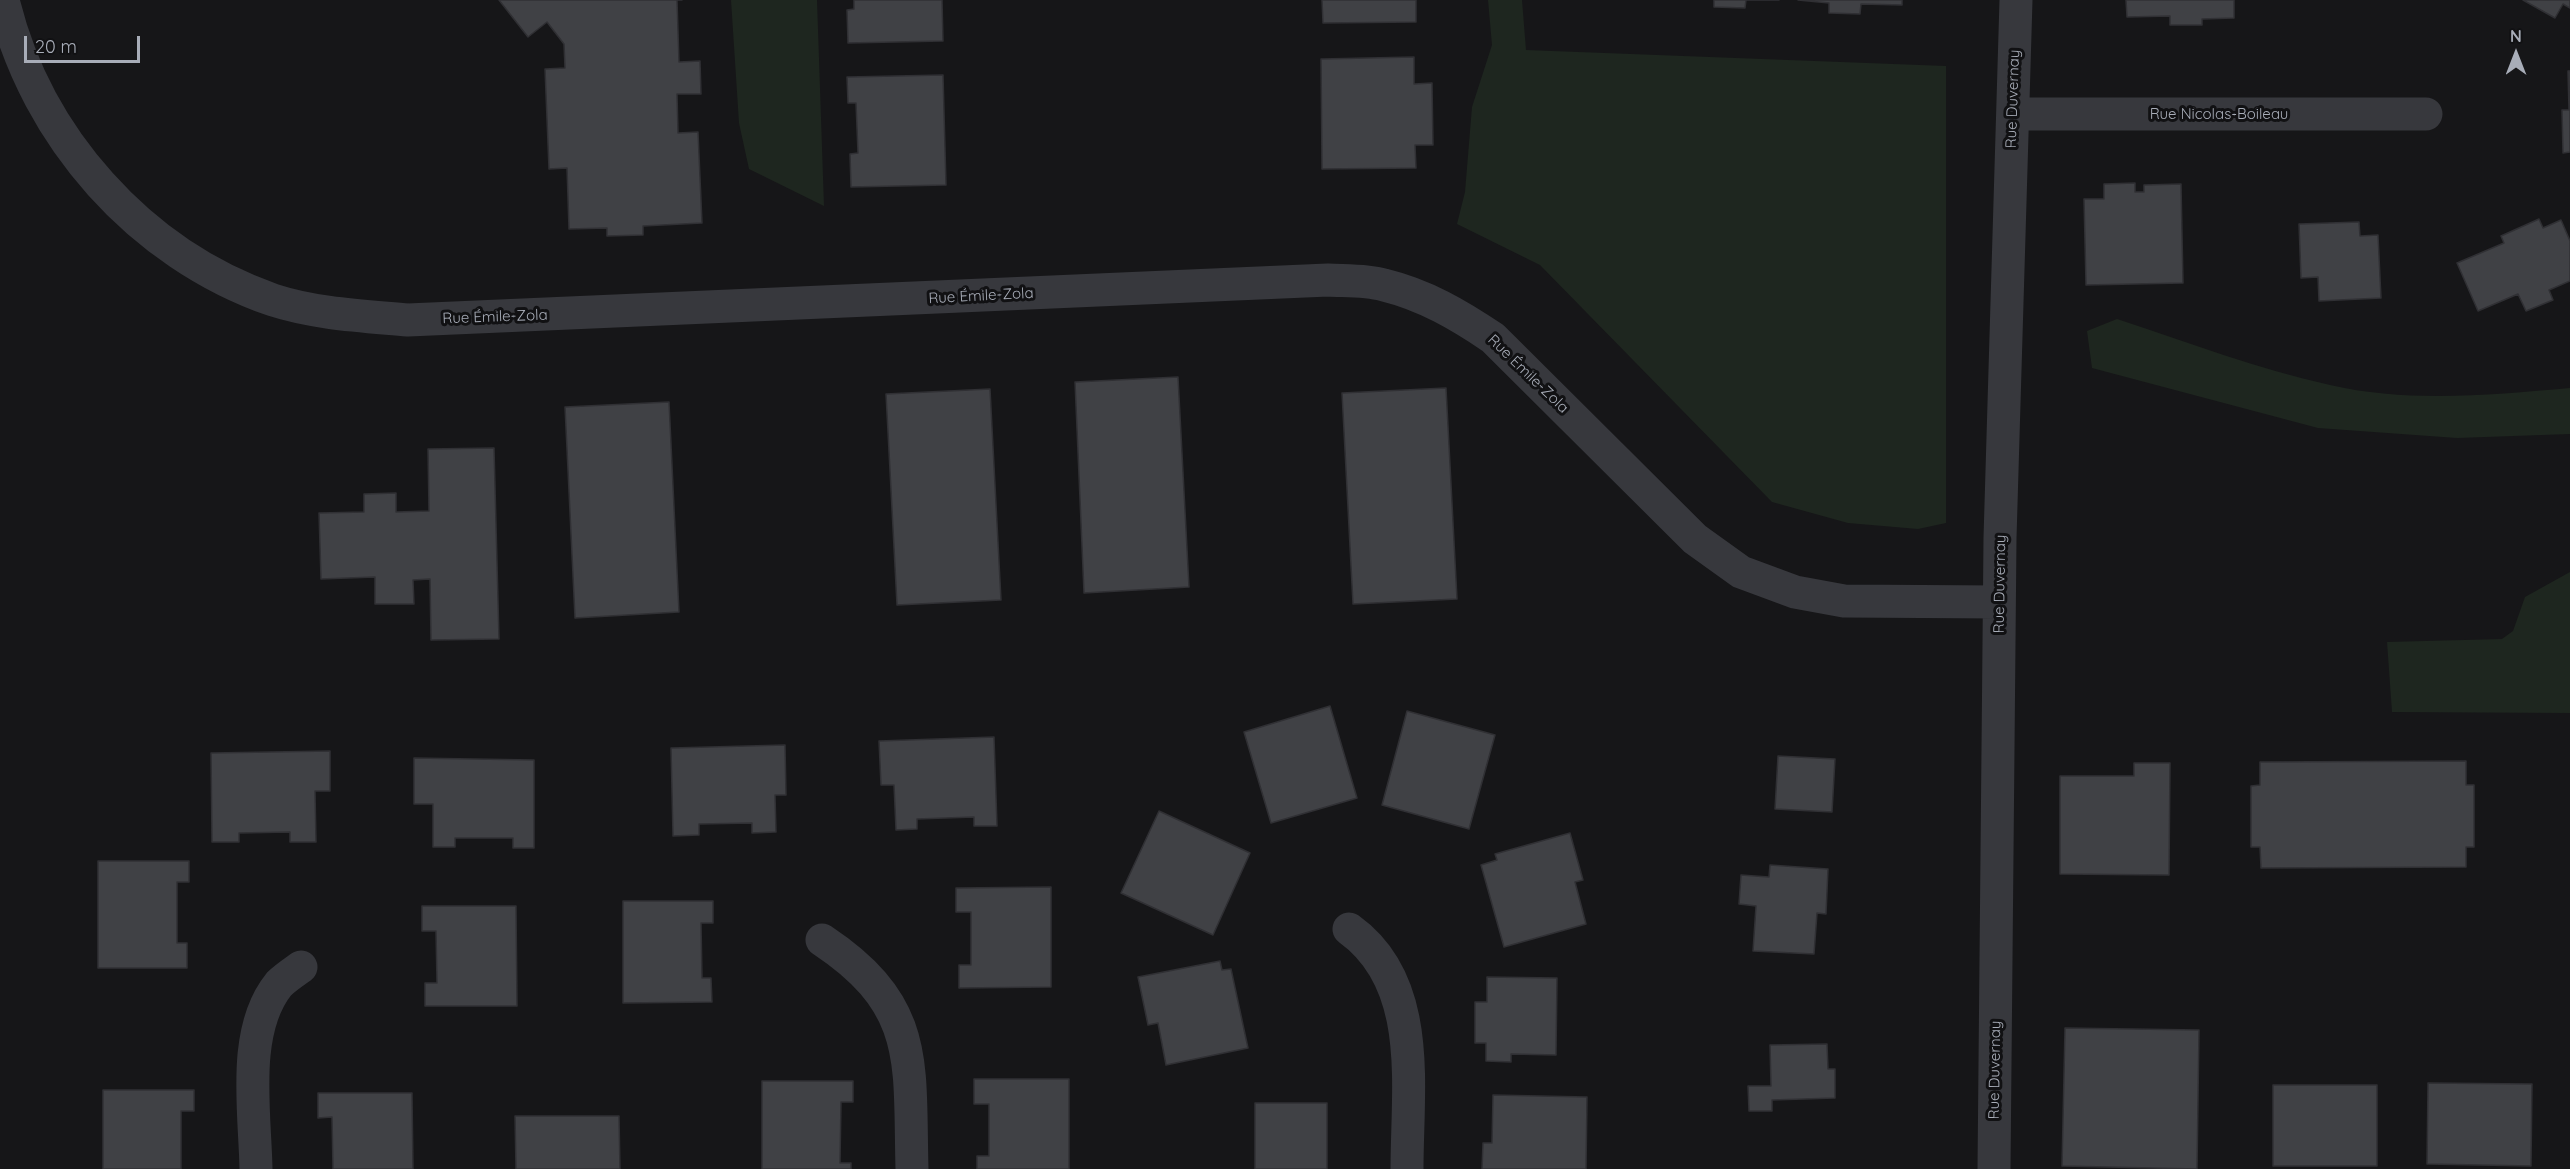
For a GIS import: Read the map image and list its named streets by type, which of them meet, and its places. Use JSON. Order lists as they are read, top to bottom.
{
  "streets": {
    "street": ["Rue Duvernay", "Rue Nicolas-Boileau", "Rue Émile-Zola"]
  },
  "crossings": [
    ["Rue Duvernay", "Rue Nicolas-Boileau"],
    ["Rue Duvernay", "Rue Émile-Zola"]
  ],
  "scale_bar": "20 m",
  "north": "top"
}
